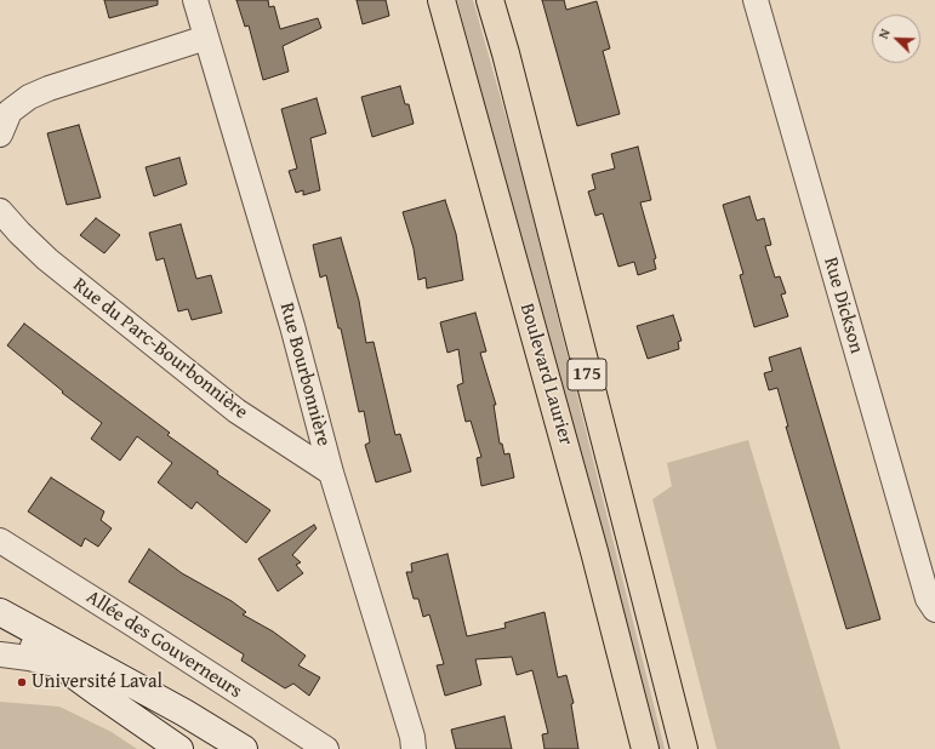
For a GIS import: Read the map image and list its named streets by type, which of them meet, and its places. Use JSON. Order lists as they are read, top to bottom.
{
  "streets": {
    "main road": ["Boulevard Laurier", "175"],
    "street": [
      "Rue Dickson",
      "Rue du Parc-Bourbonnière",
      "Rue Bourbonnière",
      "Allée des Gouverneurs"
    ]
  },
  "crossings": [
    ["Rue du Parc-Bourbonnière", "Rue Bourbonnière"]
  ],
  "places": ["Université Laval"],
  "north": "top left"
}
